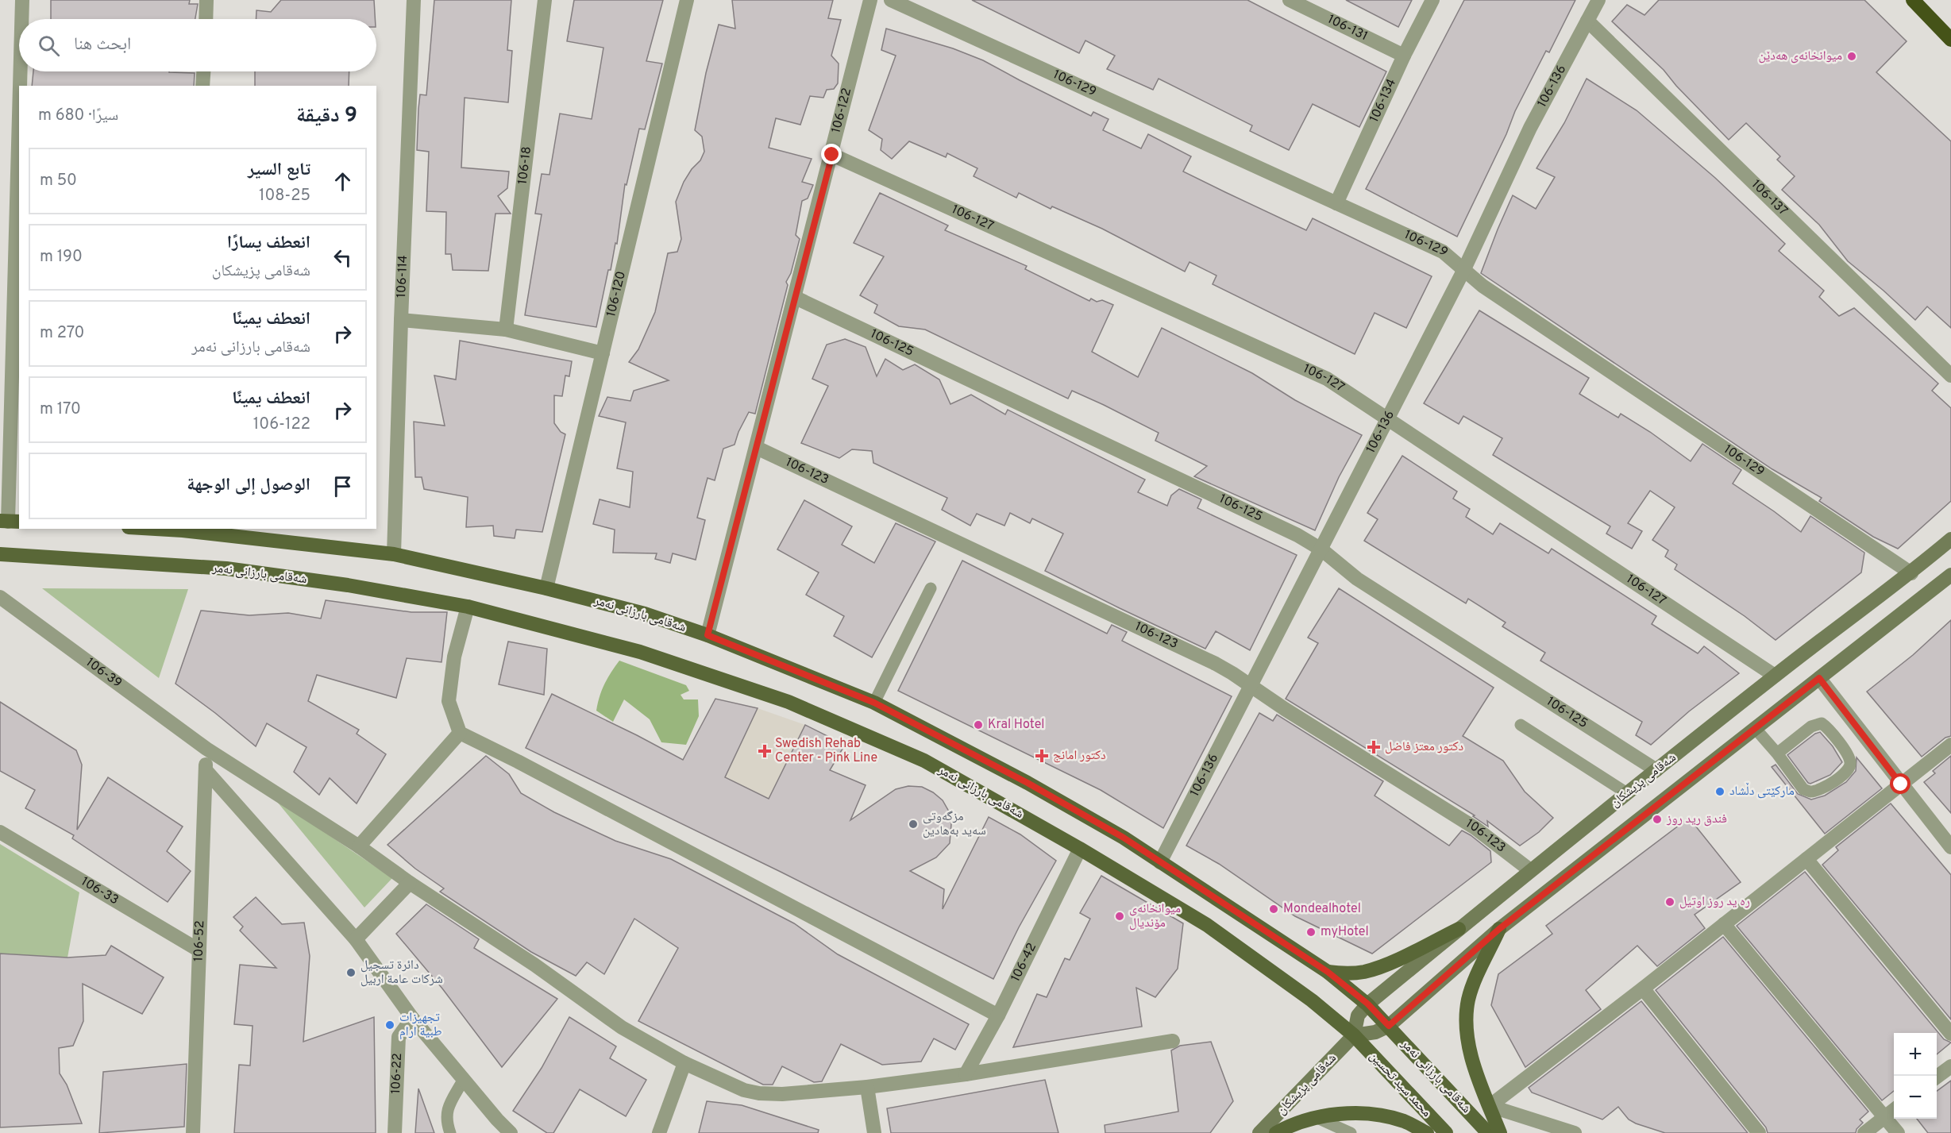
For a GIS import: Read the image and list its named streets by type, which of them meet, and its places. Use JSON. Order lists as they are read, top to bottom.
{
  "streets": {
    "main road": ["شەقامی بارزانی نەمر", "شەقامی پزیشکان", "محمد سید تحسین"],
    "street": [
      "106-131",
      "106-129",
      "106-136",
      "106-134",
      "106-122",
      "106-18",
      "106-137",
      "106-127",
      "106-114",
      "106-120",
      "106-125",
      "106-123",
      "106-39",
      "106-33",
      "106-52",
      "106-42",
      "106-22"
    ]
  },
  "crossings": [
    ["106-131", "106-134"],
    ["106-129", "106-136"],
    ["106-129", "106-134"],
    ["106-129", "شەقامی پزیشکان"],
    ["106-136", "106-137"],
    ["106-136", "106-127"],
    ["106-136", "106-125"],
    ["106-136", "106-123"],
    ["106-136", "شەقامی بارزانی نەمر"],
    ["106-122", "106-127"],
    ["106-122", "106-125"],
    ["106-122", "106-123"],
    ["106-122", "شەقامی بارزانی نەمر"],
    ["106-127", "شەقامی پزیشکان"],
    ["106-114", "شەقامی بارزانی نەمر"],
    ["106-120", "شەقامی بارزانی نەمر"],
    ["106-125", "شەقامی پزیشکان"],
    ["106-123", "شەقامی پزیشکان"],
    ["شەقامی بارزانی نەمر", "شەقامی پزیشکان"],
    ["شەقامی بارزانی نەمر", "106-42"],
    ["شەقامی بارزانی نەمر", "محمد سید تحسین"],
    ["106-39", "106-52"],
    ["106-39", "106-42"],
    ["شەقامی پزیشکان", "محمد سید تحسین"],
    ["106-33", "106-52"]
  ],
  "places": {
    "other": [
      "میوانخانەی هەدێن",
      "Kral Hotel",
      "مارکێتی دڵشاد",
      "فندق ريد روز",
      "مزگەوتی سەید بەهادین",
      "ره يد روز اوتيل",
      "Mondealhotel",
      "میوانخانەی مۆندیال",
      "myHotel",
      "دائرة تسجيل شركات عامة اربيل",
      "تجهيزات طبية ارام"
    ],
    "health": ["دكتور معتز فاضل", "Swedish Rehab Center - Pink Line", "دكتور امانج"]
  },
  "page": {
    "search": "ابحث هنا",
    "heading": ["9 دقيقة", "سيرًا · 680 m"],
    "list": [
      ["تابع السير", "108-25", "50 m"],
      ["انعطف يسارًا", "شەقامی پزیشکان", "190 m"],
      ["انعطف يمينًا", "شەقامی بارزانی نەمر", "270 m"],
      ["انعطف يمينًا", "106-122", "170 m"],
      "الوصول إلى الوجهة"
    ],
    "map_buttons": ["+", "−"]
  }
}
